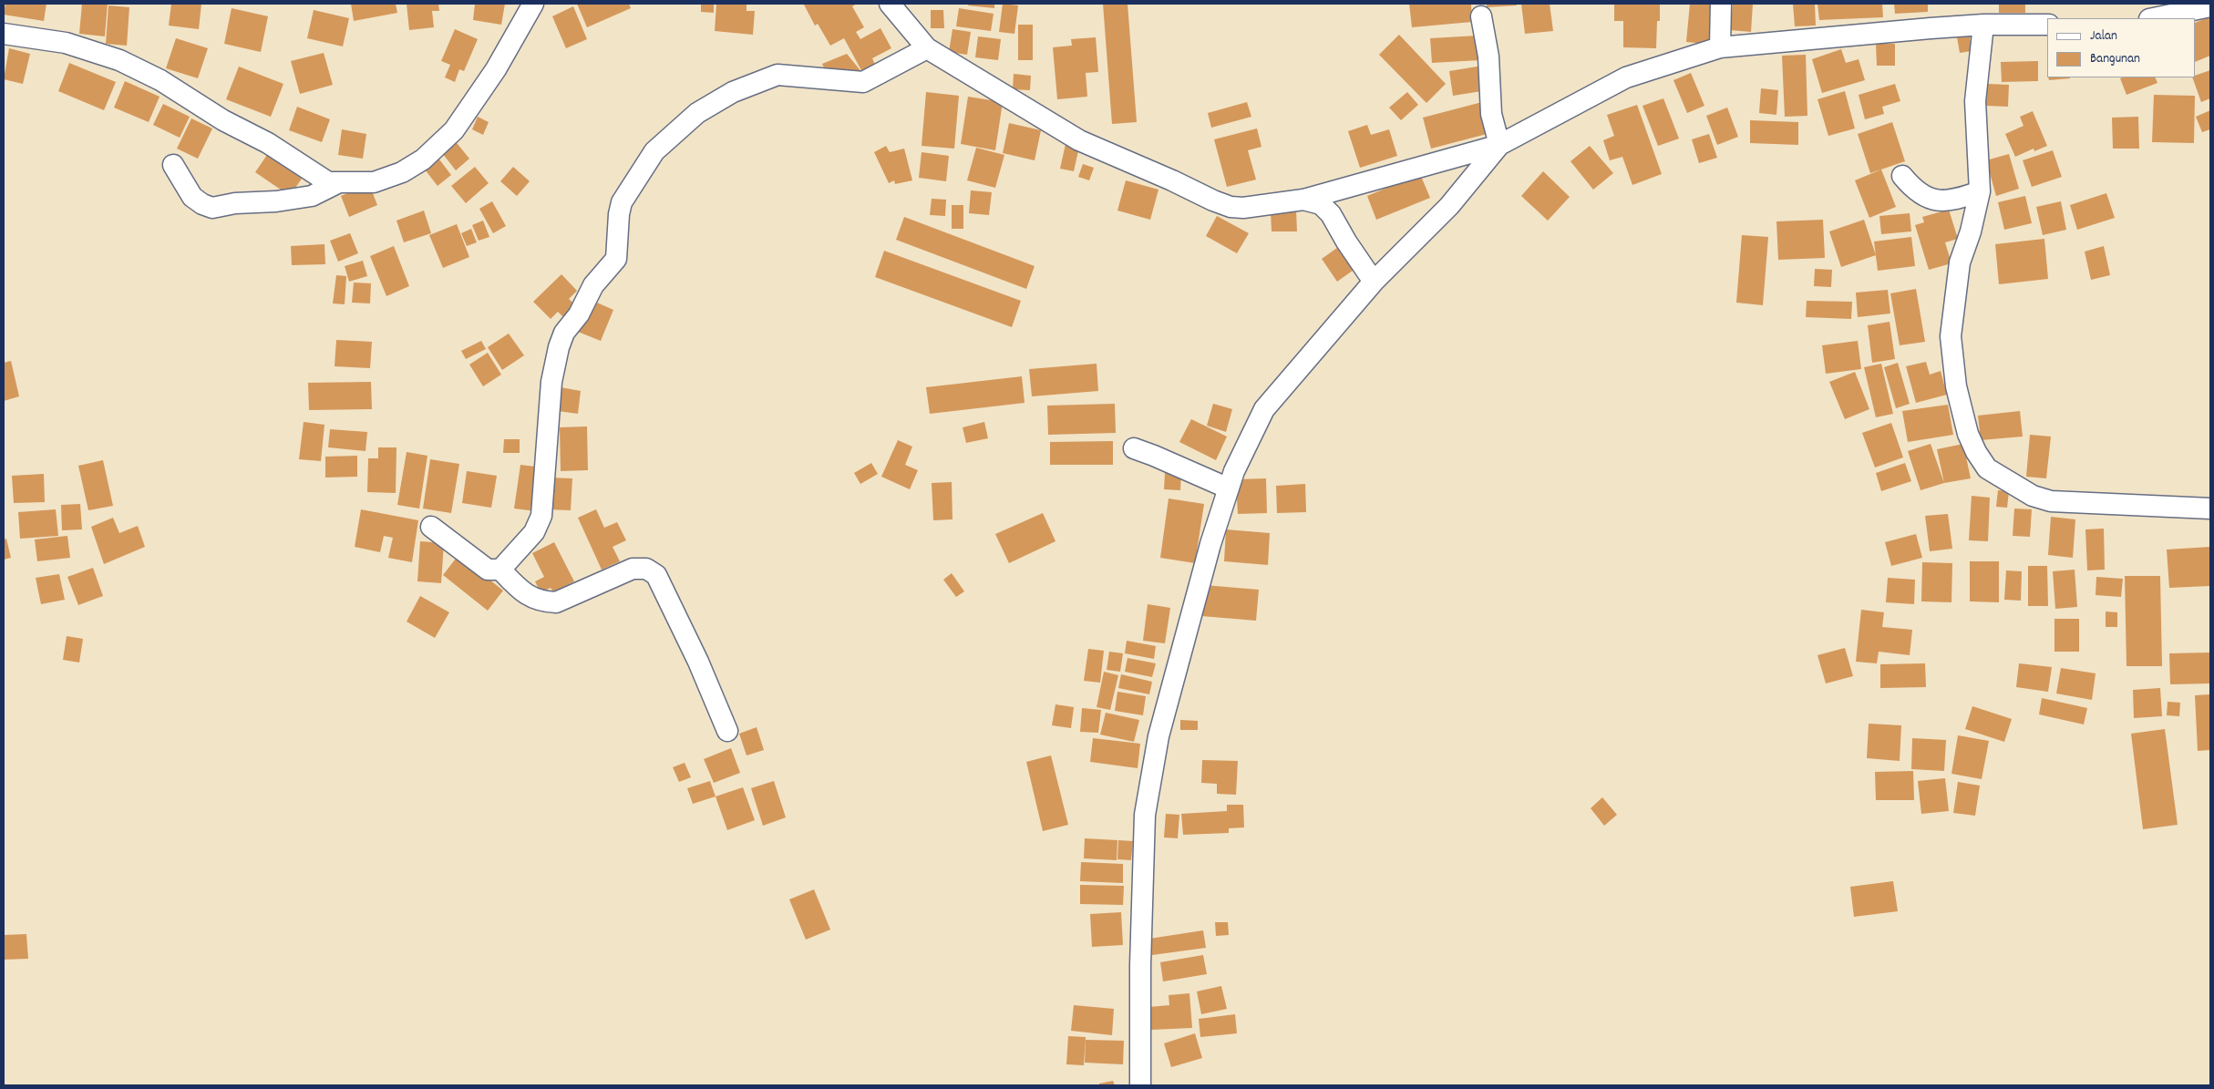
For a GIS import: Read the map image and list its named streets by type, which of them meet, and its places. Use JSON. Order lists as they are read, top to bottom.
{
  "legend": ["Jalan", "Bangunan"]
}
